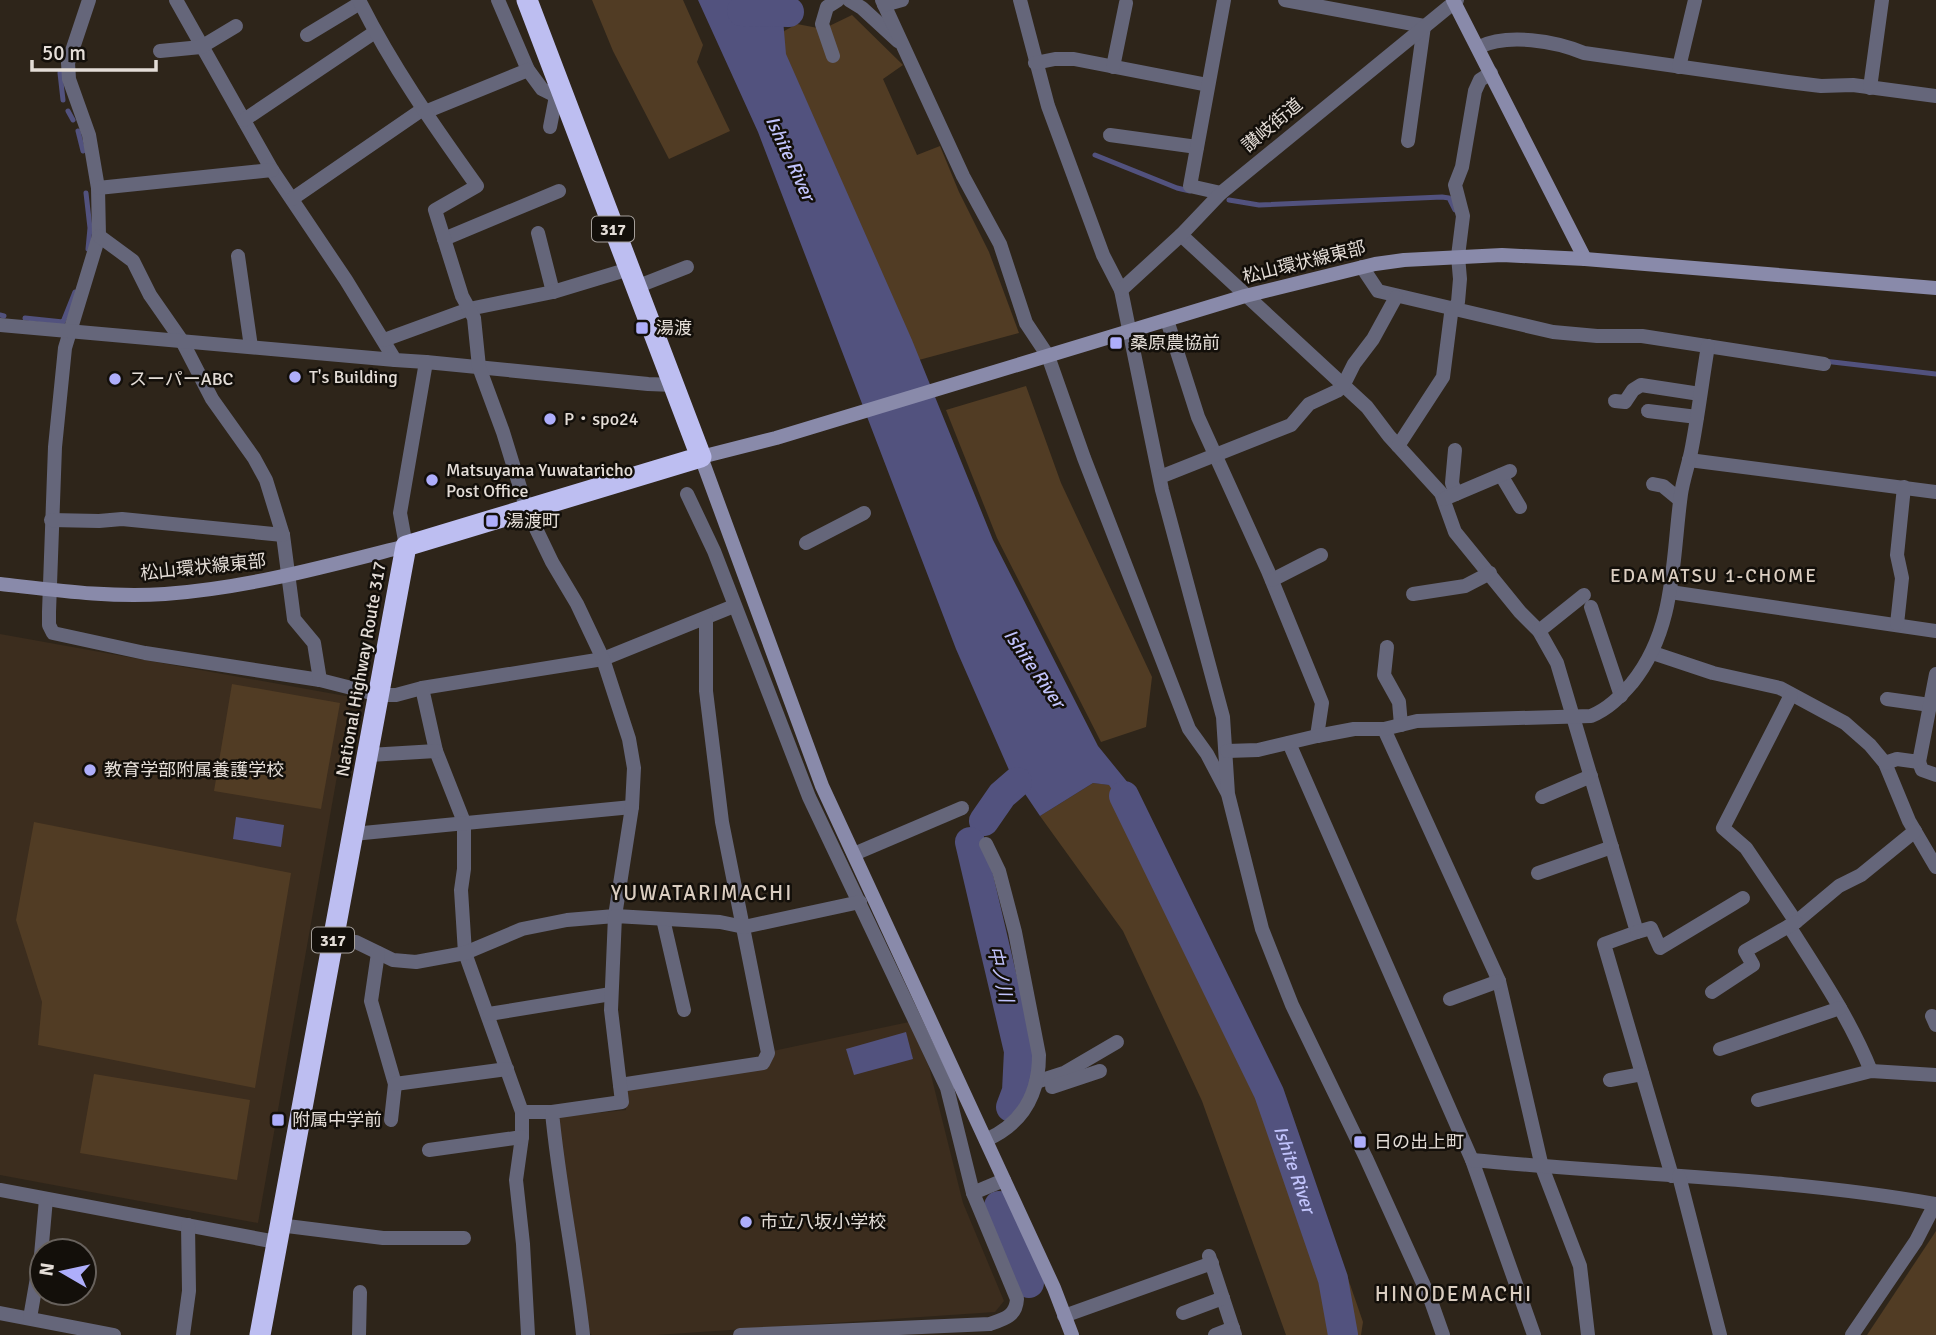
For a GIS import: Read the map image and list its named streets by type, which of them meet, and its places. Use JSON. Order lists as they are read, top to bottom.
{
  "streets": {
    "highway": ["317", "National Highway Route 317"],
    "street": ["讃岐街道", "松山環状線東部"]
  },
  "crossings": [
    ["317", "松山環状線東部"],
    ["317", "National Highway Route 317"],
    ["松山環状線東部", "National Highway Route 317"]
  ],
  "districts": ["EDAMATSU 1-CHOME", "YUWATARIMACHI", "HINODEMACHI"],
  "water": ["Ishite River", "中ノ川"],
  "places": {
    "transit": [
      "湯渡",
      "桑原農協前",
      "湯渡町",
      "附属中学前",
      "日の出上町"
    ],
    "other": [
      "T's Building",
      "スーパーABC",
      "P・spo24",
      "Matsuyama Yuwataricho Post Office",
      "教育学部附属養護学校",
      "市立八坂小学校"
    ]
  },
  "scale_bar": "50 m",
  "north": "left"
}
